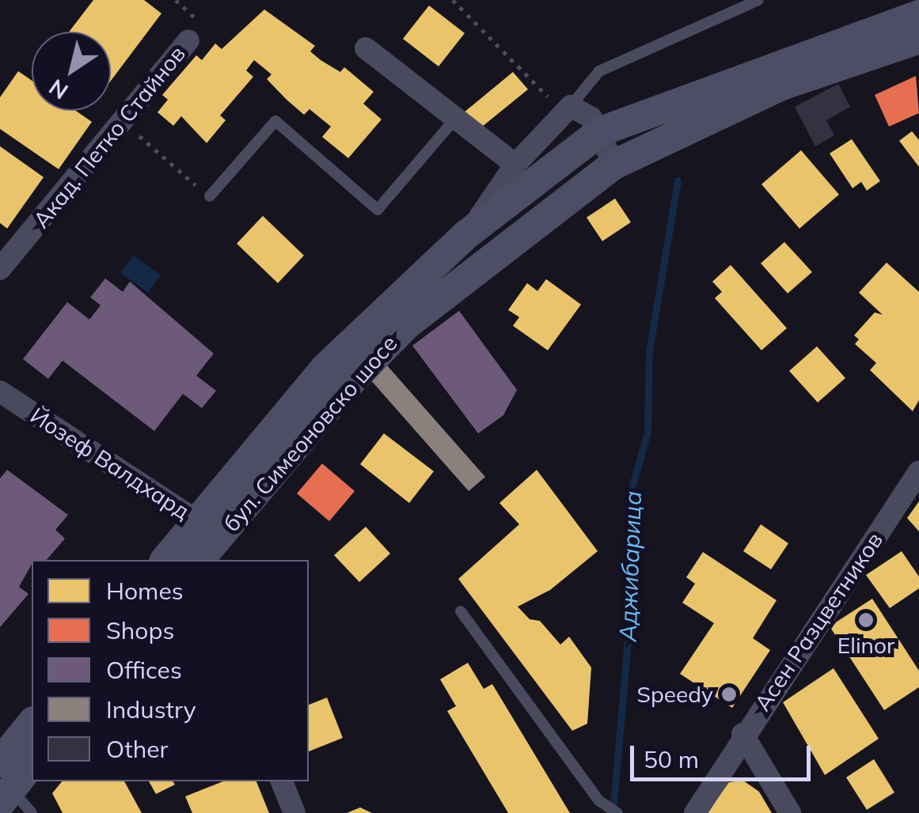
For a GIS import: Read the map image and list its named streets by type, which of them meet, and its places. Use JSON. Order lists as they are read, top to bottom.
{
  "streets": {
    "main road": ["бул. Симеоновско шосе"],
    "street": ["Акад. Петко Стайнов", "Йозеф Валдхард", "Асен Разцветников"]
  },
  "crossings": [
    ["бул. Симеоновско шосе", "Йозеф Валдхард"]
  ],
  "water": ["Аджибарица"],
  "places": ["Elinor", "Speedy"],
  "legend": [
    "Homes",
    "Shops",
    "Offices",
    "Industry",
    "Other"
  ],
  "scale_bar": "50 m",
  "north": "bottom left"
}
